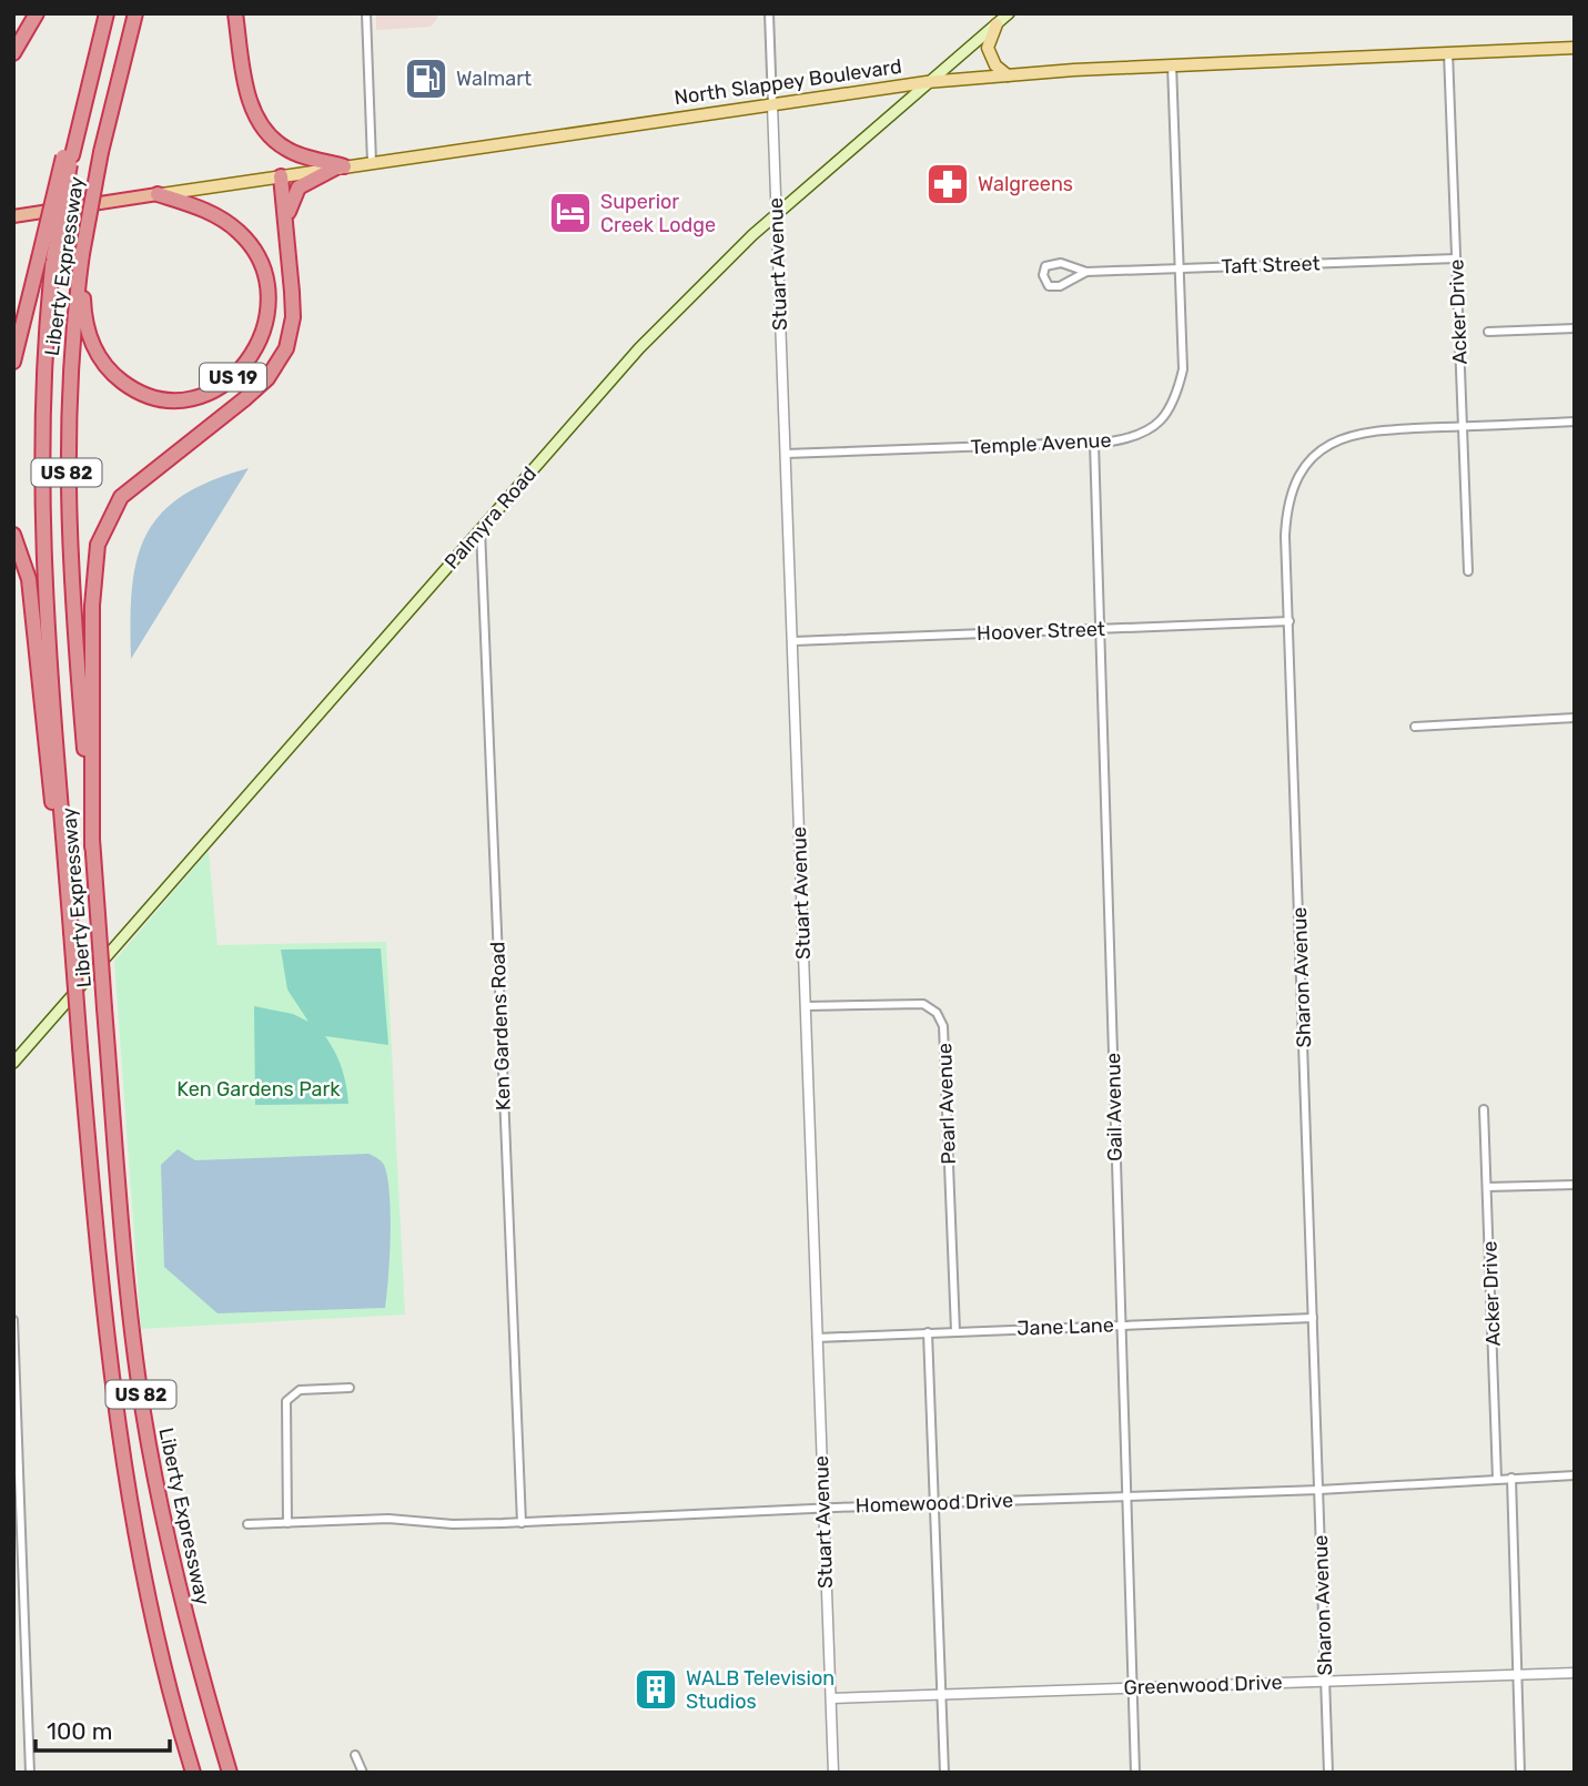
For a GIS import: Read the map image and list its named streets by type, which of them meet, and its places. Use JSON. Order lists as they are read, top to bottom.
{
  "streets": {
    "highway": [
      "North Slappey Boulevard",
      "Liberty Expressway",
      "US 19",
      "US 82"
    ],
    "main road": ["Palmyra Road"],
    "street": [
      "Stuart Avenue",
      "Taft Street",
      "Acker Drive",
      "Temple Avenue",
      "Hoover Street",
      "Sharon Avenue",
      "Ken Gardens Road",
      "Pearl Avenue",
      "Gail Avenue",
      "Jane Lane",
      "Homewood Drive",
      "Greenwood Drive"
    ]
  },
  "crossings": [
    ["North Slappey Boulevard", "Stuart Avenue"],
    ["North Slappey Boulevard", "Acker Drive"],
    ["North Slappey Boulevard", "US 19"],
    ["North Slappey Boulevard", "Temple Avenue"],
    ["North Slappey Boulevard", "Palmyra Road"],
    ["Stuart Avenue", "Temple Avenue"],
    ["Stuart Avenue", "Palmyra Road"],
    ["Stuart Avenue", "Hoover Street"],
    ["Stuart Avenue", "Pearl Avenue"],
    ["Stuart Avenue", "Jane Lane"],
    ["Stuart Avenue", "Homewood Drive"],
    ["Stuart Avenue", "Greenwood Drive"],
    ["Taft Street", "Acker Drive"],
    ["Taft Street", "Temple Avenue"],
    ["Liberty Expressway", "US 19"],
    ["Acker Drive", "Sharon Avenue"],
    ["Acker Drive", "Homewood Drive"],
    ["Temple Avenue", "Gail Avenue"],
    ["Palmyra Road", "Ken Gardens Road"],
    ["Hoover Street", "Sharon Avenue"],
    ["Hoover Street", "Gail Avenue"],
    ["Sharon Avenue", "Jane Lane"],
    ["Sharon Avenue", "Homewood Drive"],
    ["Sharon Avenue", "Greenwood Drive"],
    ["Ken Gardens Road", "Homewood Drive"],
    ["Pearl Avenue", "Jane Lane"],
    ["Gail Avenue", "Jane Lane"],
    ["Gail Avenue", "Homewood Drive"],
    ["Gail Avenue", "Greenwood Drive"]
  ],
  "parks": ["Ken Gardens Park"],
  "places": {
    "fuel station": ["Walmart"],
    "pharmacy": ["Walgreens"],
    "hotel": ["Superior Creek Lodge"],
    "building": ["WALB Television Studios"]
  },
  "scale_bar": "100 m"
}
